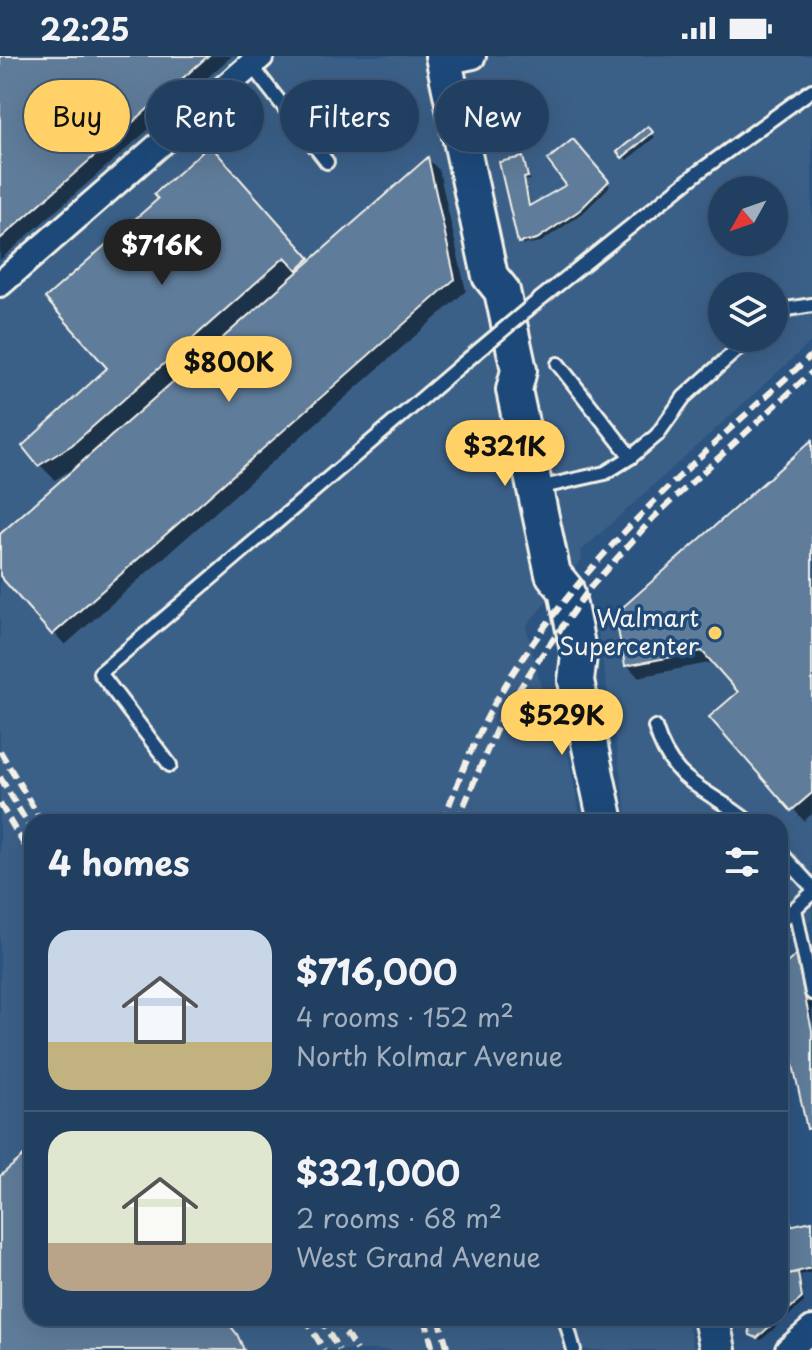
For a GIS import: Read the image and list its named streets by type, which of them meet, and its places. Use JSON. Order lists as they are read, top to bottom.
{
  "places": ["Walmart Supercenter"],
  "north": "bottom left",
  "page": {
    "status": "22:25",
    "chip": [
      "Buy",
      "Rent",
      "Filters",
      "New"
    ],
    "price": [
      "$716K",
      "$800K",
      "$321K",
      "$529K"
    ],
    "heading": "4 homes",
    "list": [
      {
        "name": "$716,000",
        "note": "4 rooms · 152 m² · North Kolmar Avenue"
      },
      {
        "name": "$321,000",
        "note": "2 rooms · 68 m² · West Grand Avenue"
      }
    ]
  }
}
